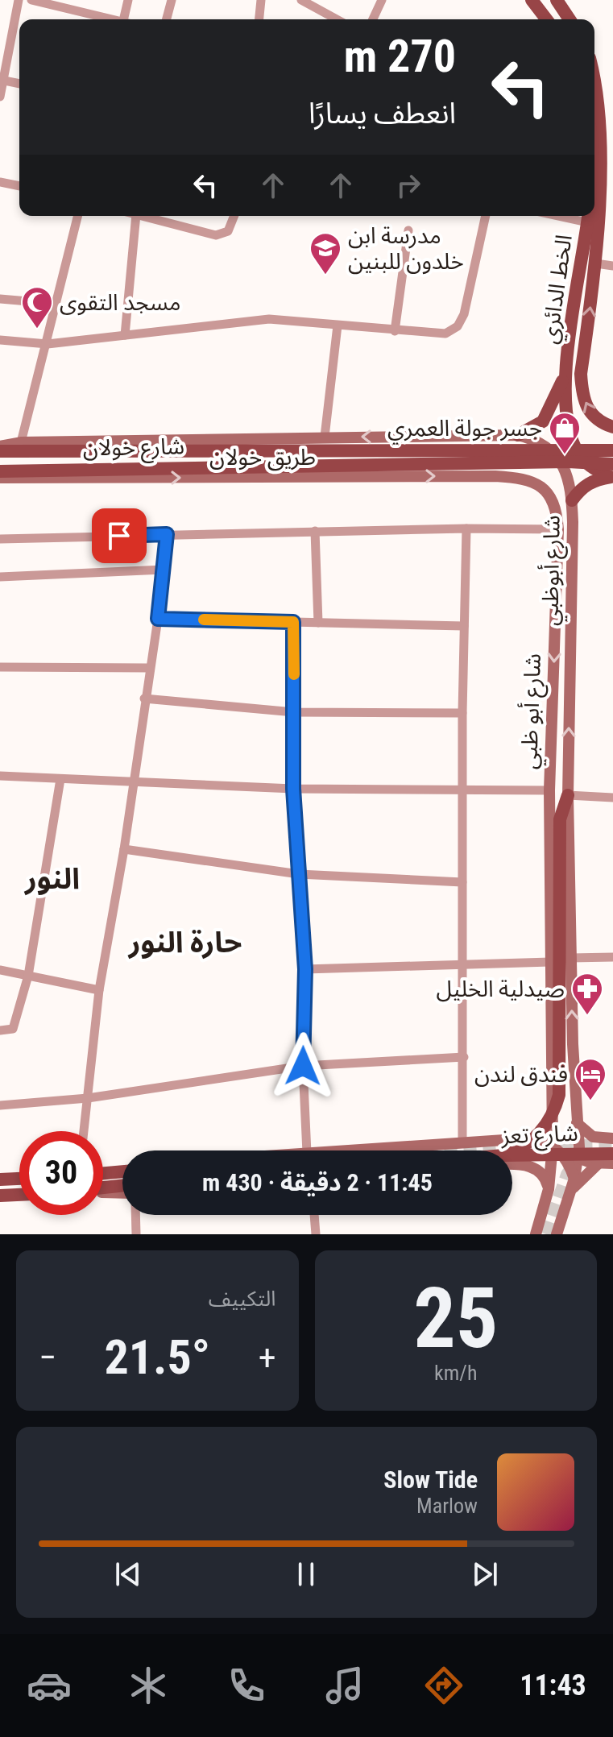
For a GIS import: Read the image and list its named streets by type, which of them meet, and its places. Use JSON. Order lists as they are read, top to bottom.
{
  "streets": {
    "main road": [
      "الخط الدائري",
      "شارع خولان",
      "طريق خولان",
      "شارع أبوظبي",
      "شارع أبو ظبي",
      "شارع تعز"
    ]
  },
  "crossings": [
    ["شارع خولان", "طريق خولان"],
    ["طريق خولان", "شارع أبوظبي"],
    ["طريق خولان", "شارع أبو ظبي"]
  ],
  "one_way": ["شارع أبوظبي"],
  "districts": ["النور", "حارة النور"],
  "places": {
    "school or university": ["مدرسة ابن خلدون للبنين"],
    "mosque": ["مسجد التقوى"],
    "shop": ["جسر جولة العمري"],
    "pharmacy": ["صيدلية الخليل"],
    "hotel": ["فندق لندن"]
  },
  "page": {
    "turn": ["270 m", "انعطف يسارًا"],
    "limit": "30",
    "trip": "11:45 · 2 دقيقة · 430 m",
    "tile": [
      ["25", "km/h"],
      "التكييف"
    ],
    "heat": ["−", "21.5°", "+"],
    "song": ["Slow Tide", "Marlow"],
    "tabs": "11:43"
  }
}
